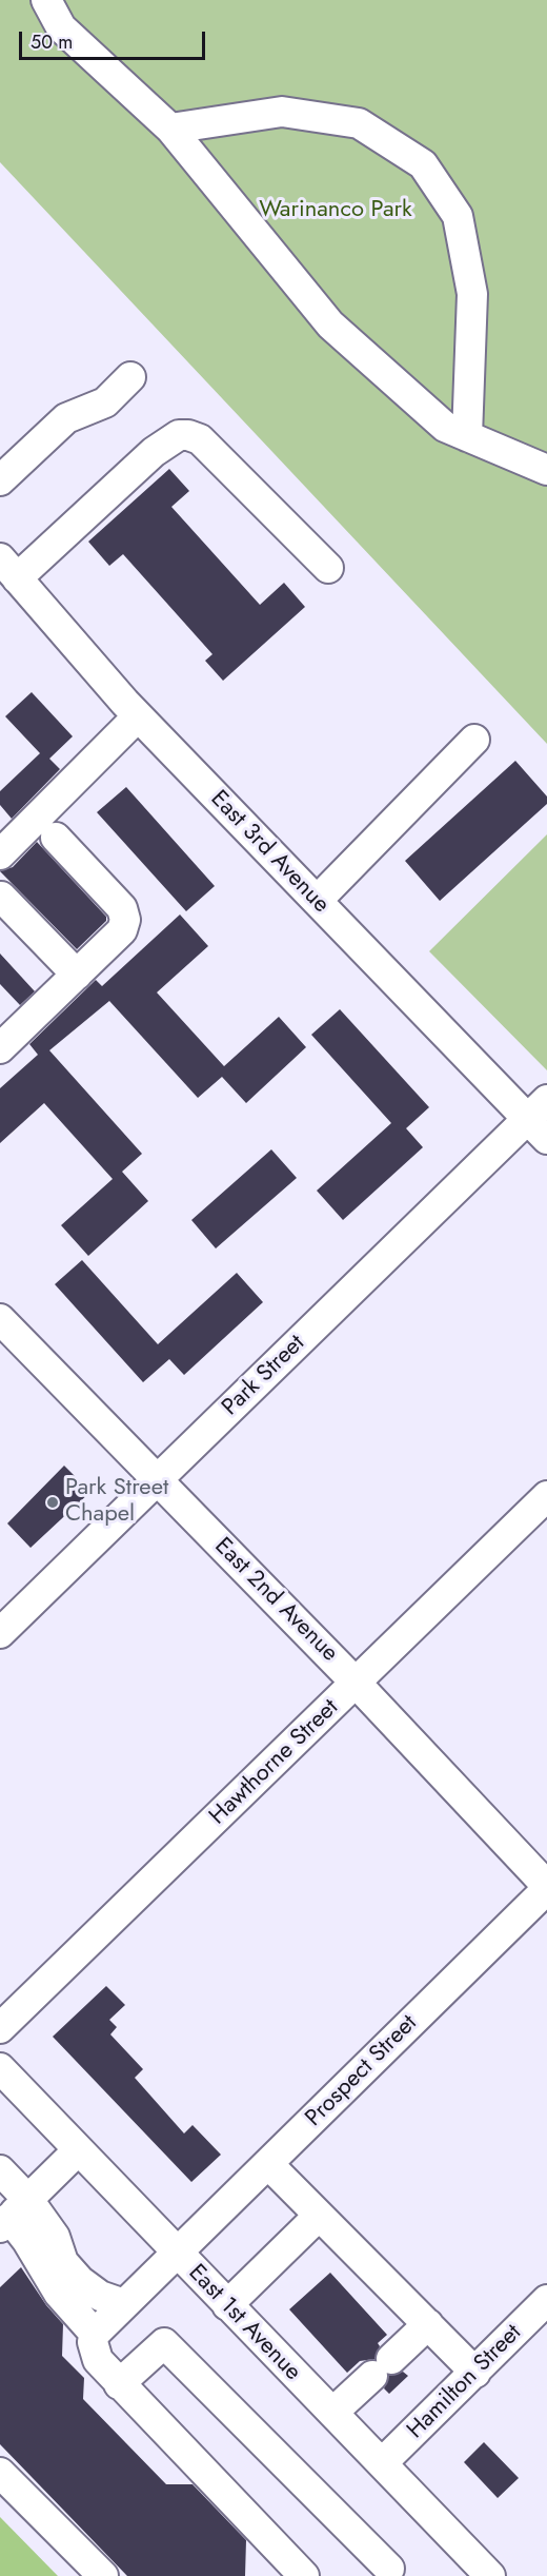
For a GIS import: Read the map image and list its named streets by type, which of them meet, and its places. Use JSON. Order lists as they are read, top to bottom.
{
  "streets": {
    "street": [
      "East 3rd Avenue",
      "Park Street",
      "East 2nd Avenue",
      "Hawthorne Street",
      "Prospect Street",
      "East 1st Avenue",
      "Hamilton Street"
    ]
  },
  "crossings": [
    ["East 3rd Avenue", "Park Street"],
    ["Park Street", "East 2nd Avenue"],
    ["East 2nd Avenue", "Hawthorne Street"],
    ["East 2nd Avenue", "Prospect Street"],
    ["Prospect Street", "East 1st Avenue"],
    ["East 1st Avenue", "Hamilton Street"]
  ],
  "parks": ["Warinanco Park"],
  "places": ["Park Street Chapel"],
  "scale_bar": "50 m"
}
